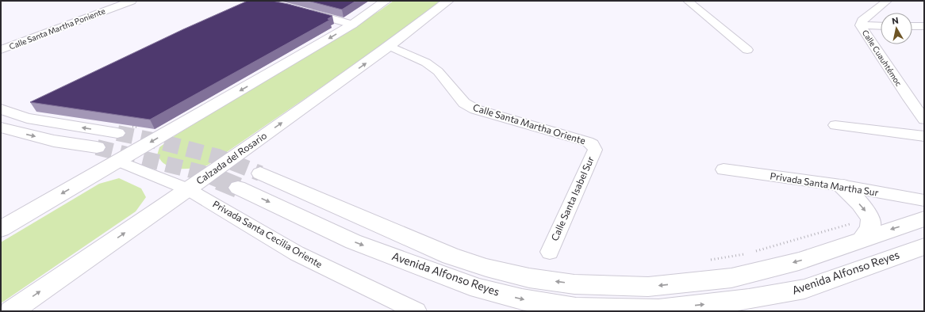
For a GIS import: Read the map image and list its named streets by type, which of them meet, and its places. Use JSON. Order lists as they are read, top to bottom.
{
  "streets": {
    "main road": ["Calzada del Rosario", "Avenida Alfonso Reyes"],
    "street": [
      "Calle Santa Martha Poniente",
      "Calle Cuauhtémoc",
      "Calle Santa Martha Oriente",
      "Privada Santa Martha Sur",
      "Calle Santa Isabel Sur",
      "Privada Santa Cecilia Oriente"
    ]
  },
  "crossings": [
    ["Calle Santa Martha Oriente", "Calzada del Rosario"],
    ["Calle Santa Martha Oriente", "Calle Santa Isabel Sur"],
    ["Calzada del Rosario", "Privada Santa Cecilia Oriente"]
  ],
  "north": "top"
}
